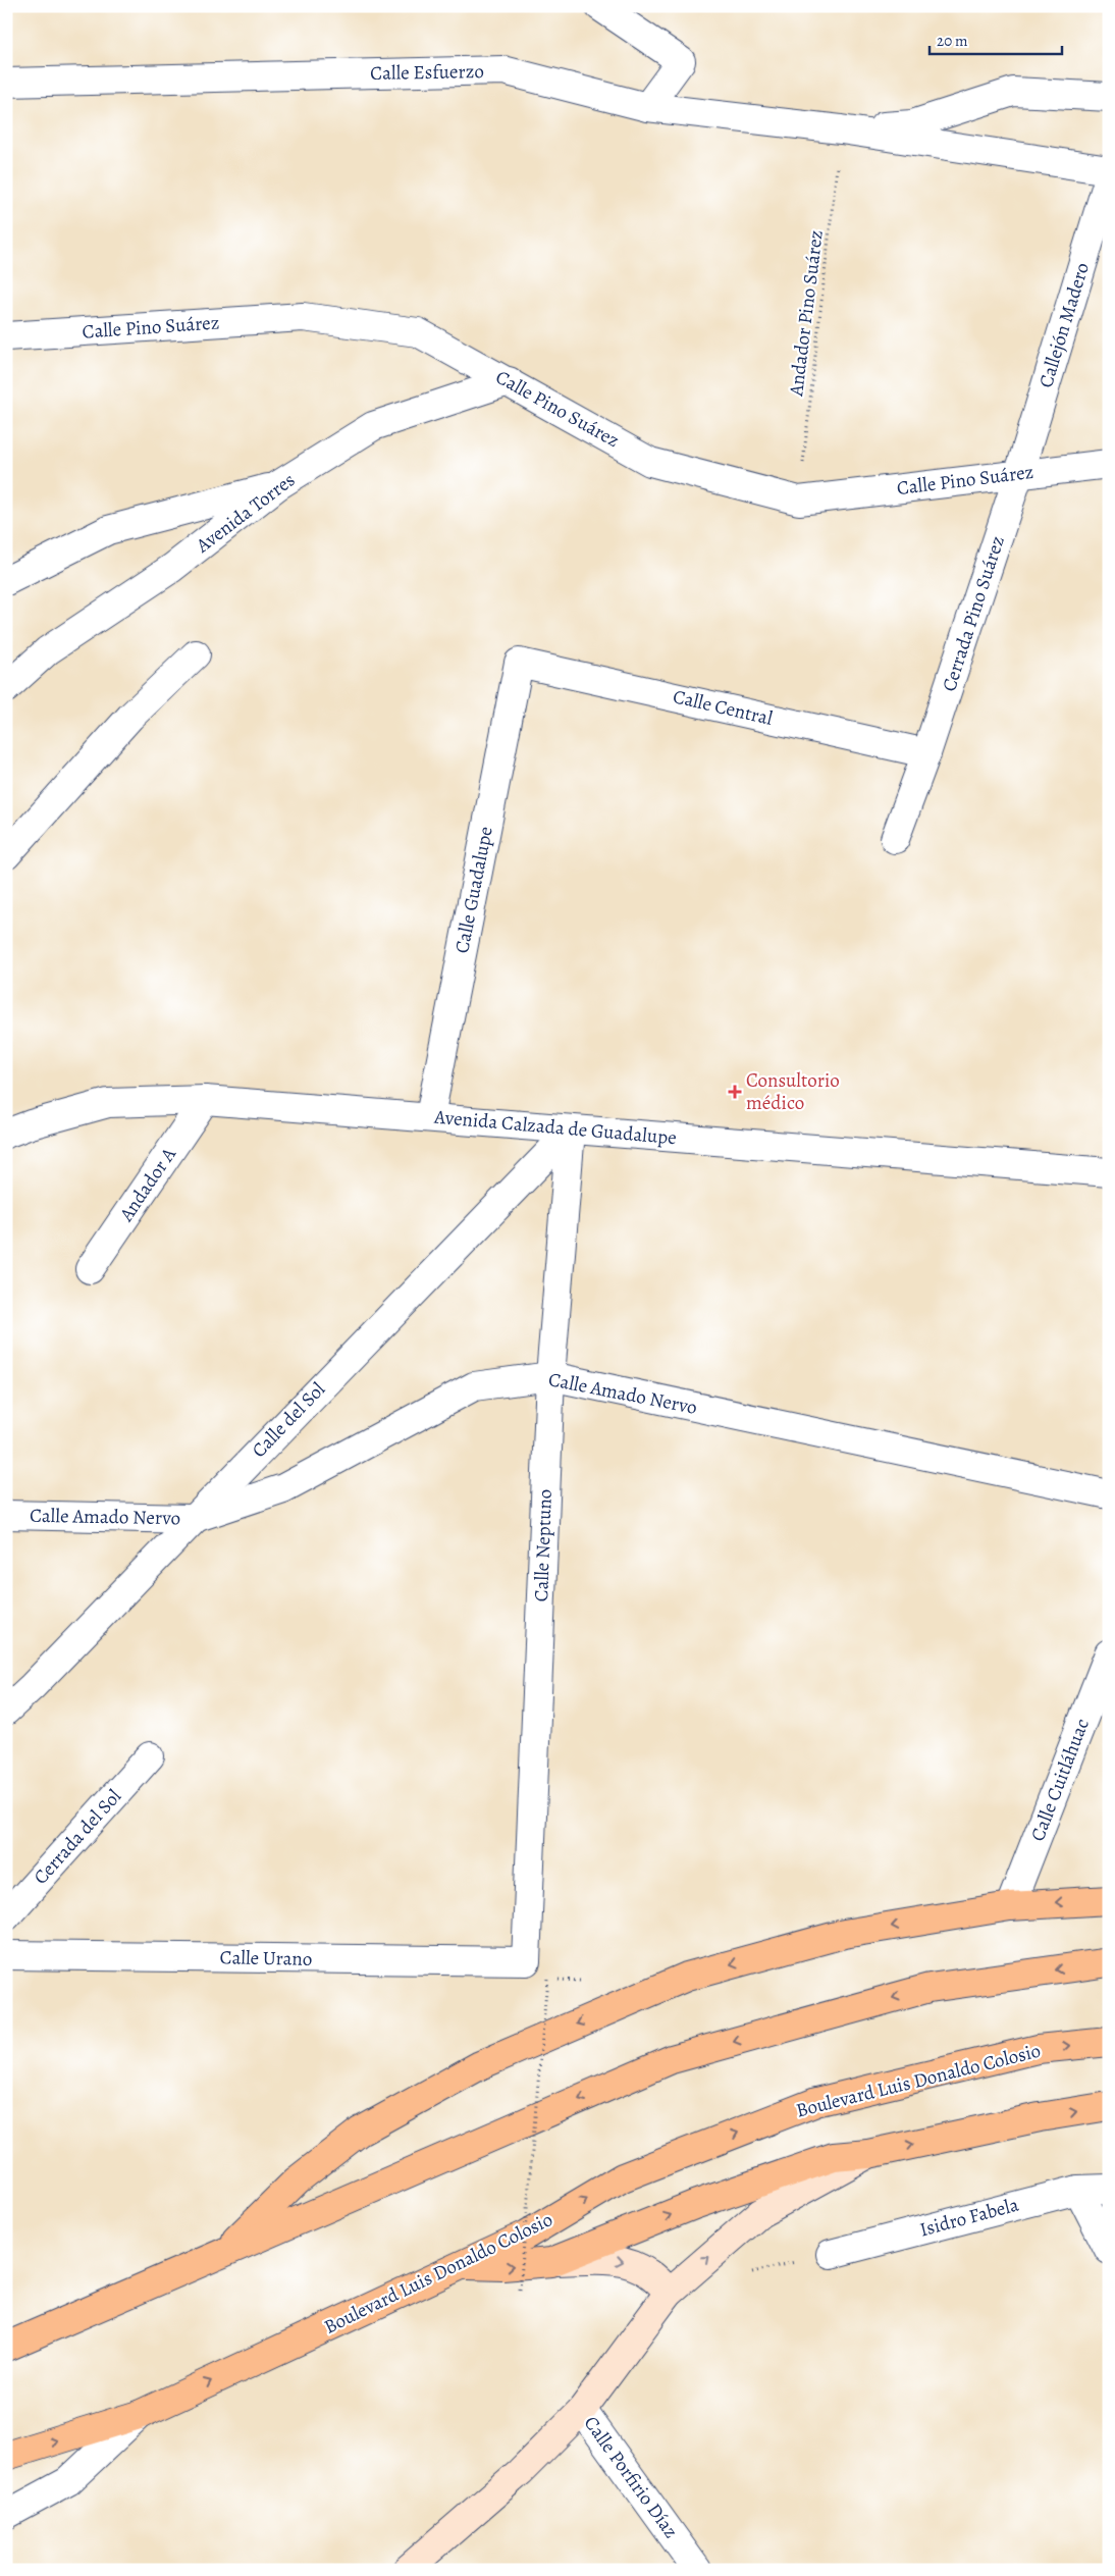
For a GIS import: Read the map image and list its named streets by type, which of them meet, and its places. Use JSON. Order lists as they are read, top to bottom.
{
  "streets": {
    "highway": ["Boulevard Luis Donaldo Colosio"],
    "street": [
      "Calle Esfuerzo",
      "Callejón Madero",
      "Calle Pino Suárez",
      "Avenida Torres",
      "Cerrada Pino Suárez",
      "Calle Central",
      "Calle Guadalupe",
      "Avenida Calzada de Guadalupe",
      "Andador A",
      "Calle Amado Nervo",
      "Calle del Sol",
      "Calle Neptuno",
      "Calle Cuitláhuac",
      "Cerrada del Sol",
      "Calle Urano",
      "Isidro Fabela",
      "Calle Porfirio Díaz"
    ],
    "path": ["Andador Pino Suárez"]
  },
  "crossings": [
    ["Calle Esfuerzo", "Andador Pino Suárez"],
    ["Andador Pino Suárez", "Calle Pino Suárez"],
    ["Callejón Madero", "Calle Pino Suárez"],
    ["Callejón Madero", "Cerrada Pino Suárez"],
    ["Calle Pino Suárez", "Avenida Torres"],
    ["Calle Pino Suárez", "Cerrada Pino Suárez"],
    ["Cerrada Pino Suárez", "Calle Central"],
    ["Calle Central", "Calle Guadalupe"],
    ["Calle Guadalupe", "Avenida Calzada de Guadalupe"],
    ["Avenida Calzada de Guadalupe", "Andador A"],
    ["Avenida Calzada de Guadalupe", "Calle del Sol"],
    ["Avenida Calzada de Guadalupe", "Calle Neptuno"],
    ["Calle Amado Nervo", "Calle del Sol"],
    ["Calle Amado Nervo", "Calle Neptuno"],
    ["Calle del Sol", "Calle Neptuno"],
    ["Calle Neptuno", "Calle Urano"]
  ],
  "places": {
    "health": ["Consultorio médico"]
  },
  "scale_bar": "20 m"
}
